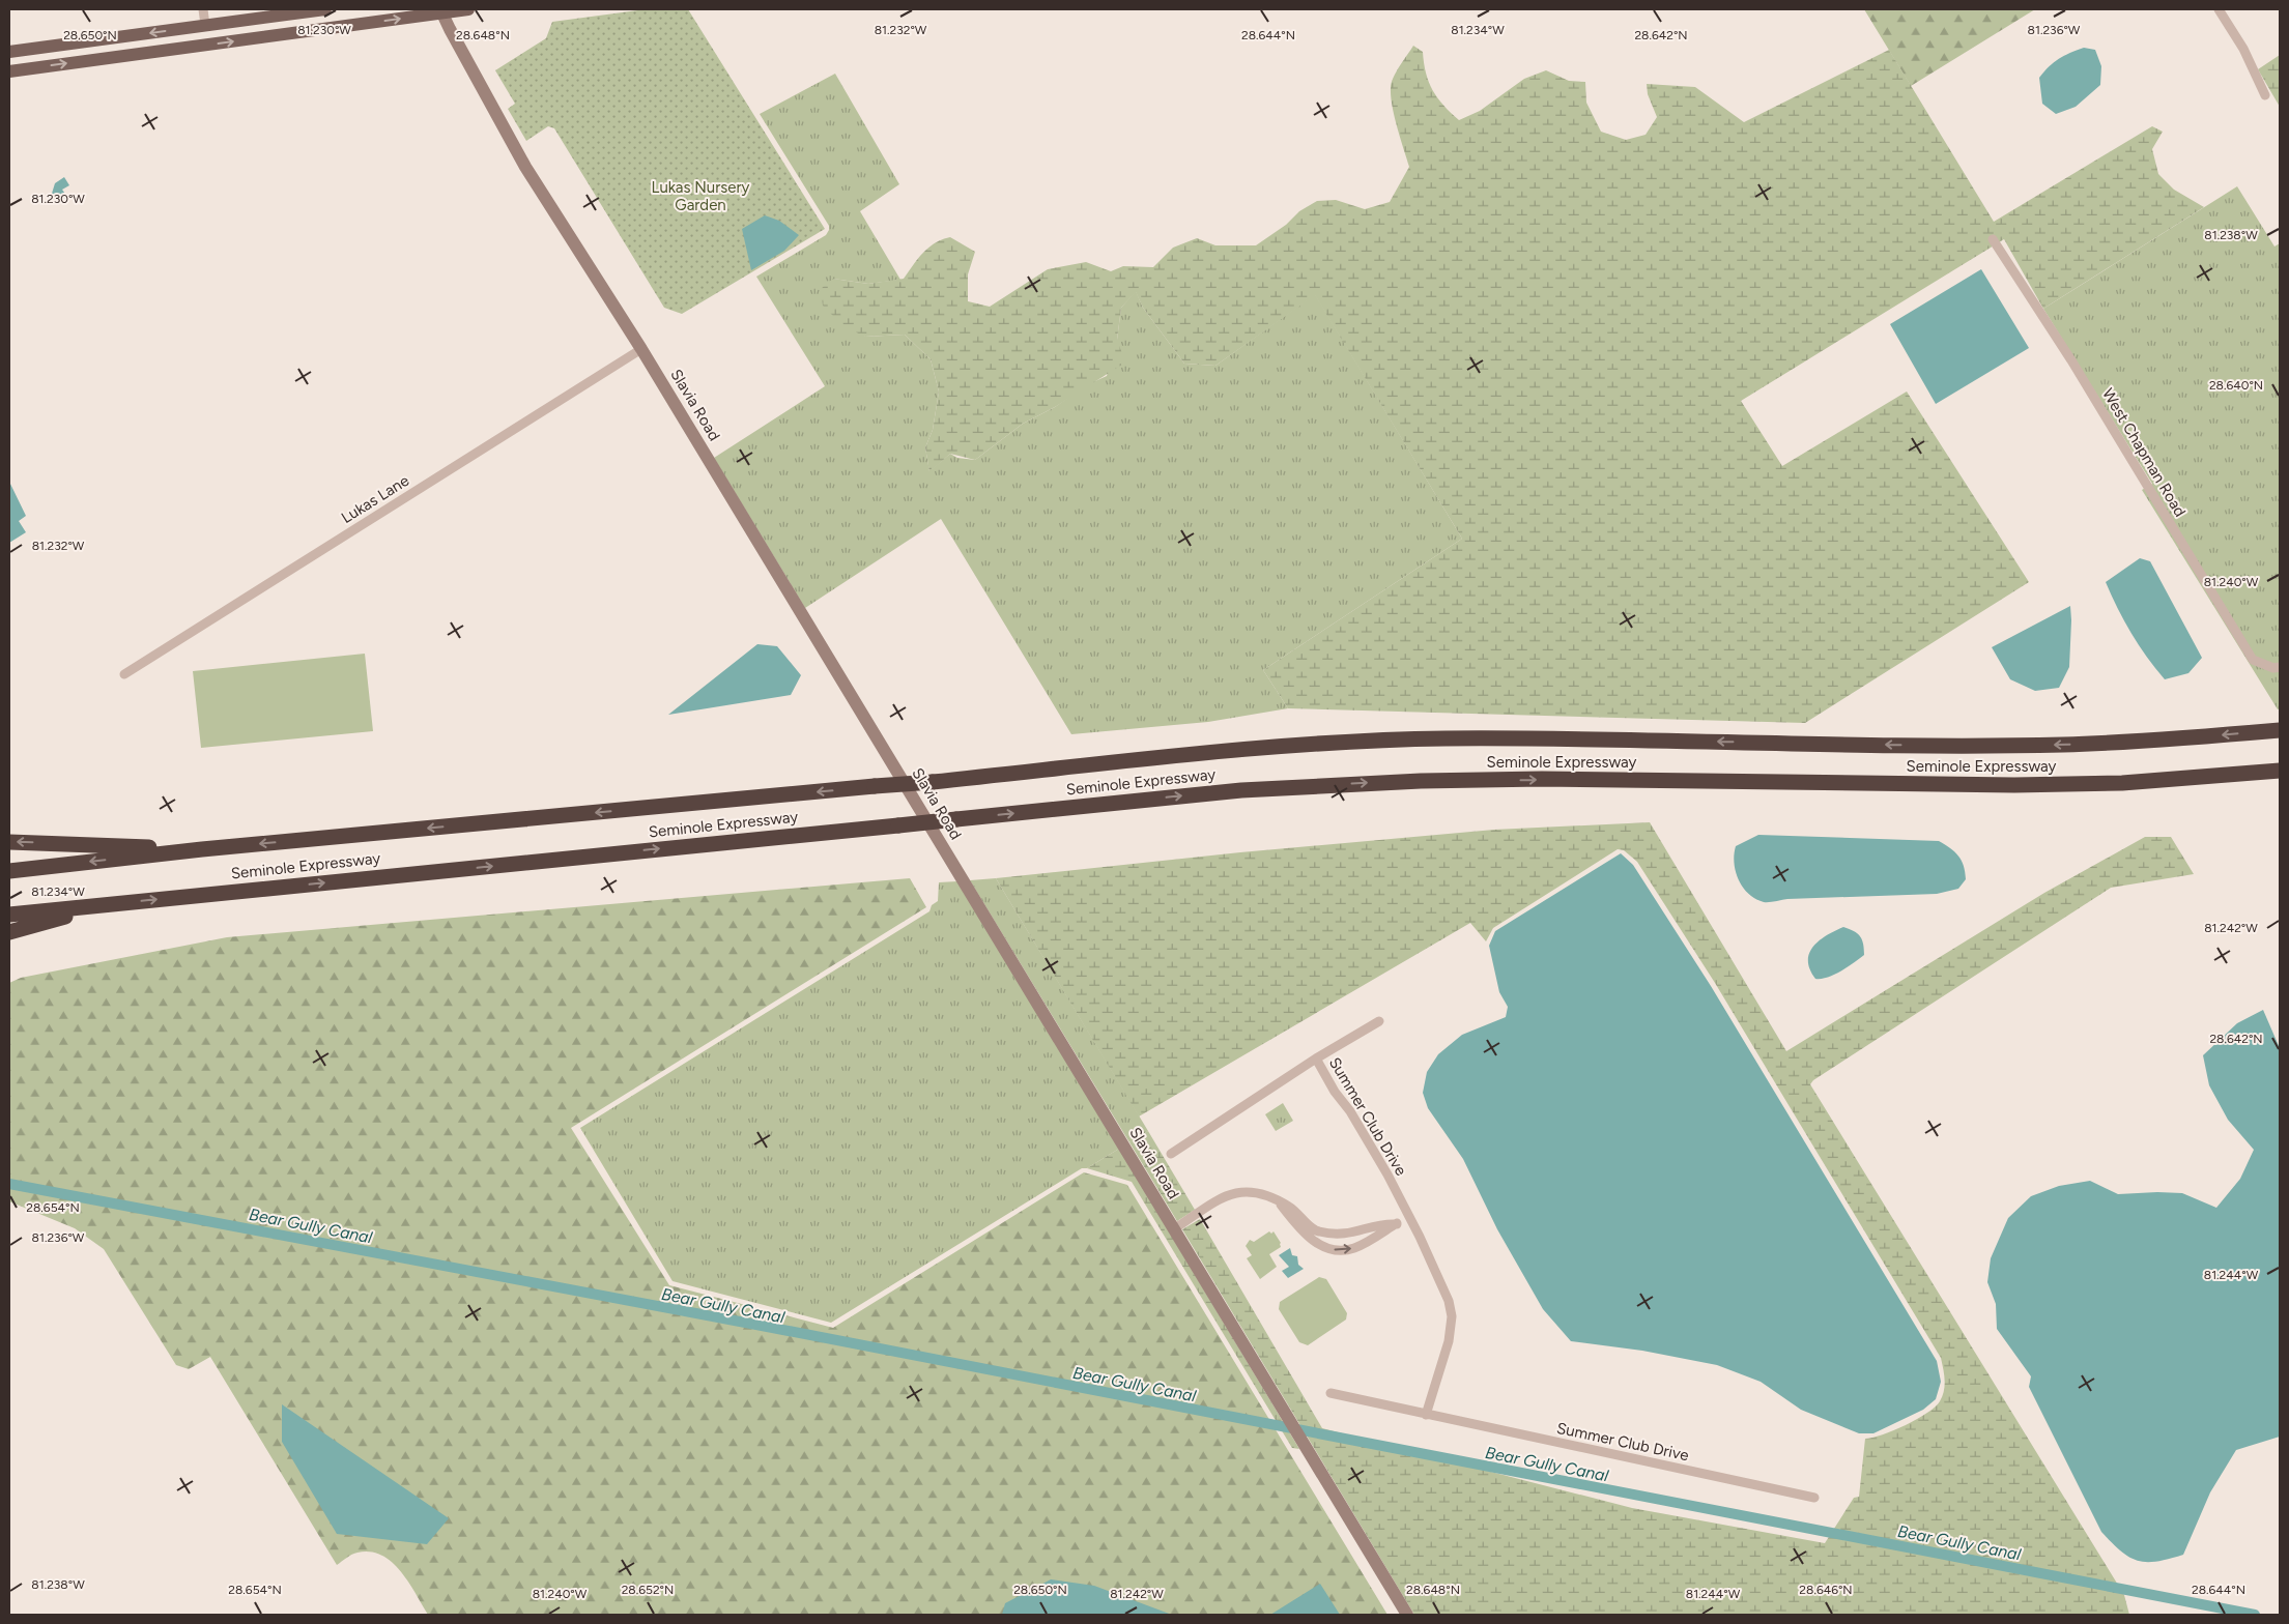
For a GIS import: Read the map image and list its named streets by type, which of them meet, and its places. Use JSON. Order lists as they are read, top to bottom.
{
  "streets": {
    "highway": ["Seminole Expressway"],
    "street": [
      "Slavia Road",
      "West Chapman Road",
      "Lukas Lane",
      "Summer Club Drive"
    ]
  },
  "crossings": [
    ["Slavia Road", "Lukas Lane"]
  ],
  "water": ["Bear Gully Canal"],
  "parks": ["Lukas Nursery Garden"],
  "coordinates": [
    "81.230°W",
    "81.232°W",
    "81.234°W",
    "81.236°W",
    "28.644°N",
    "28.642°N",
    "28.650°N",
    "28.648°N",
    "81.238°W",
    "28.640°N",
    "81.240°W",
    "81.242°W",
    "28.654°N",
    "81.244°W",
    "28.652°N",
    "28.646°N"
  ]
}
